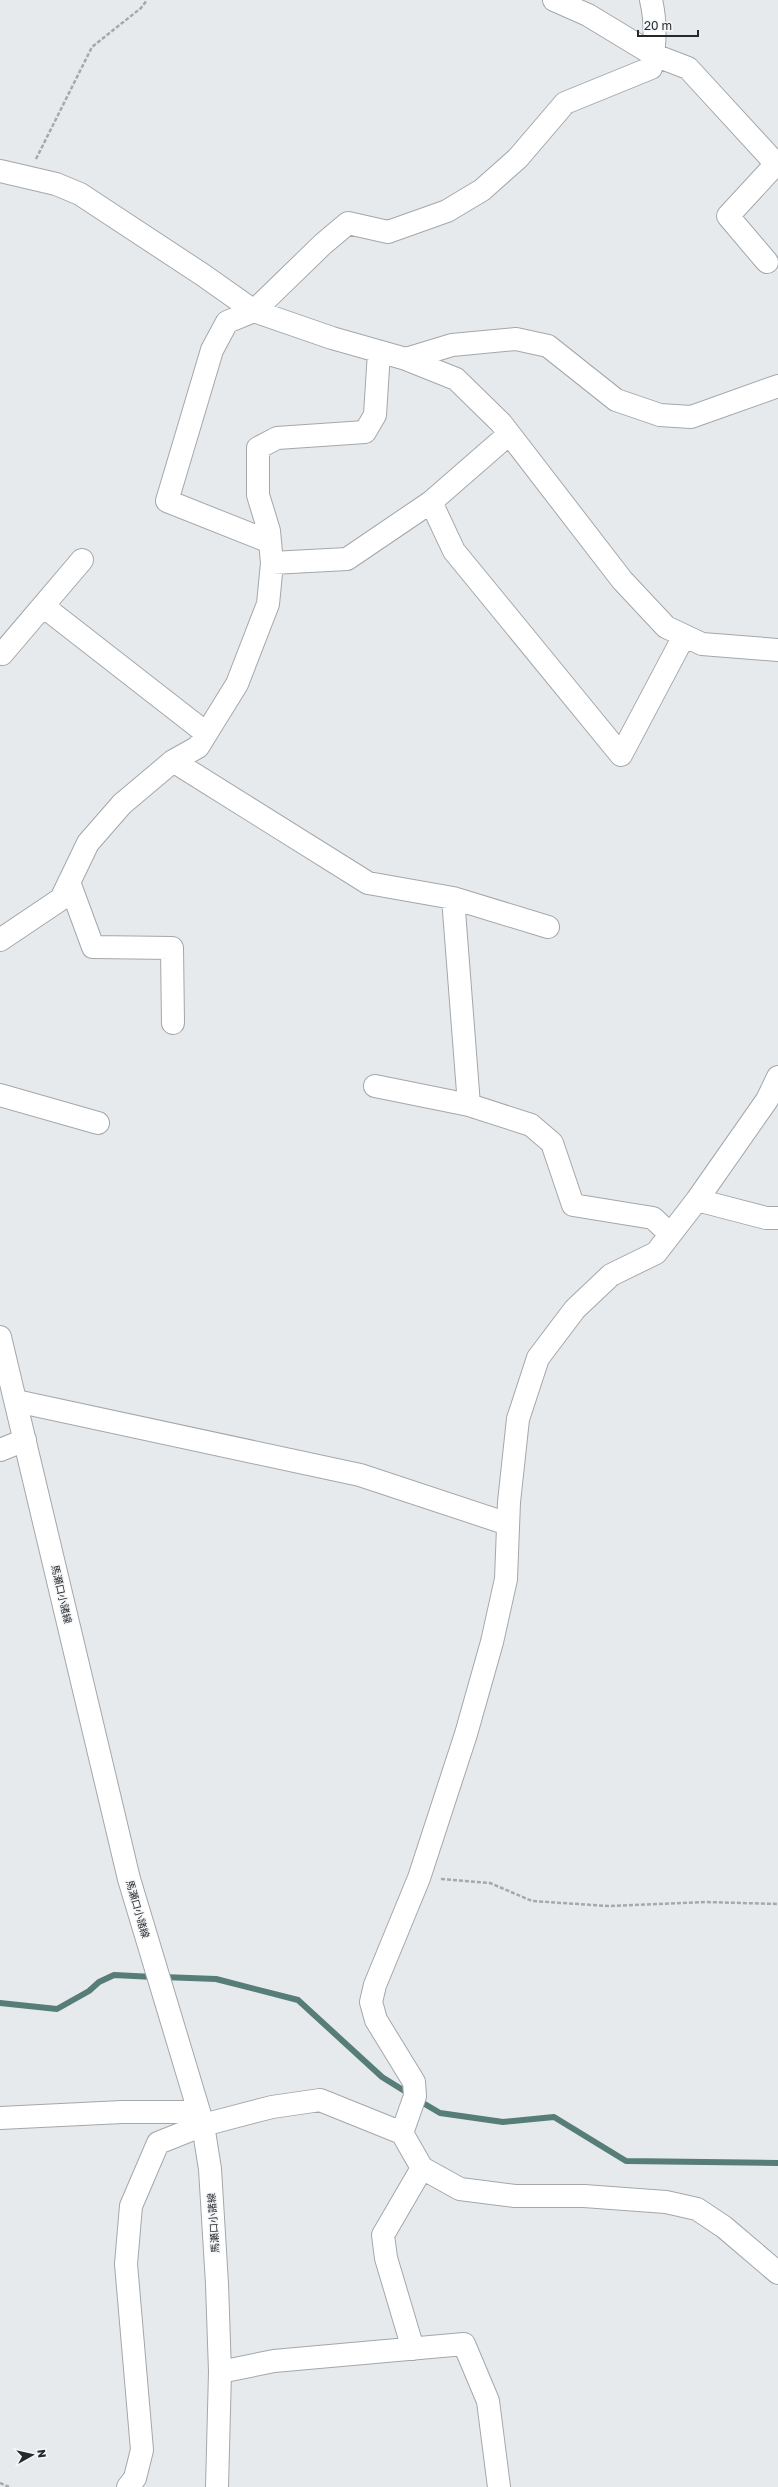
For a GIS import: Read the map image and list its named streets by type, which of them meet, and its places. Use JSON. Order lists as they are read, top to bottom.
{
  "streets": {
    "street": ["馬瀬口小諸線"]
  },
  "scale_bar": "20 m",
  "north": "right"
}
